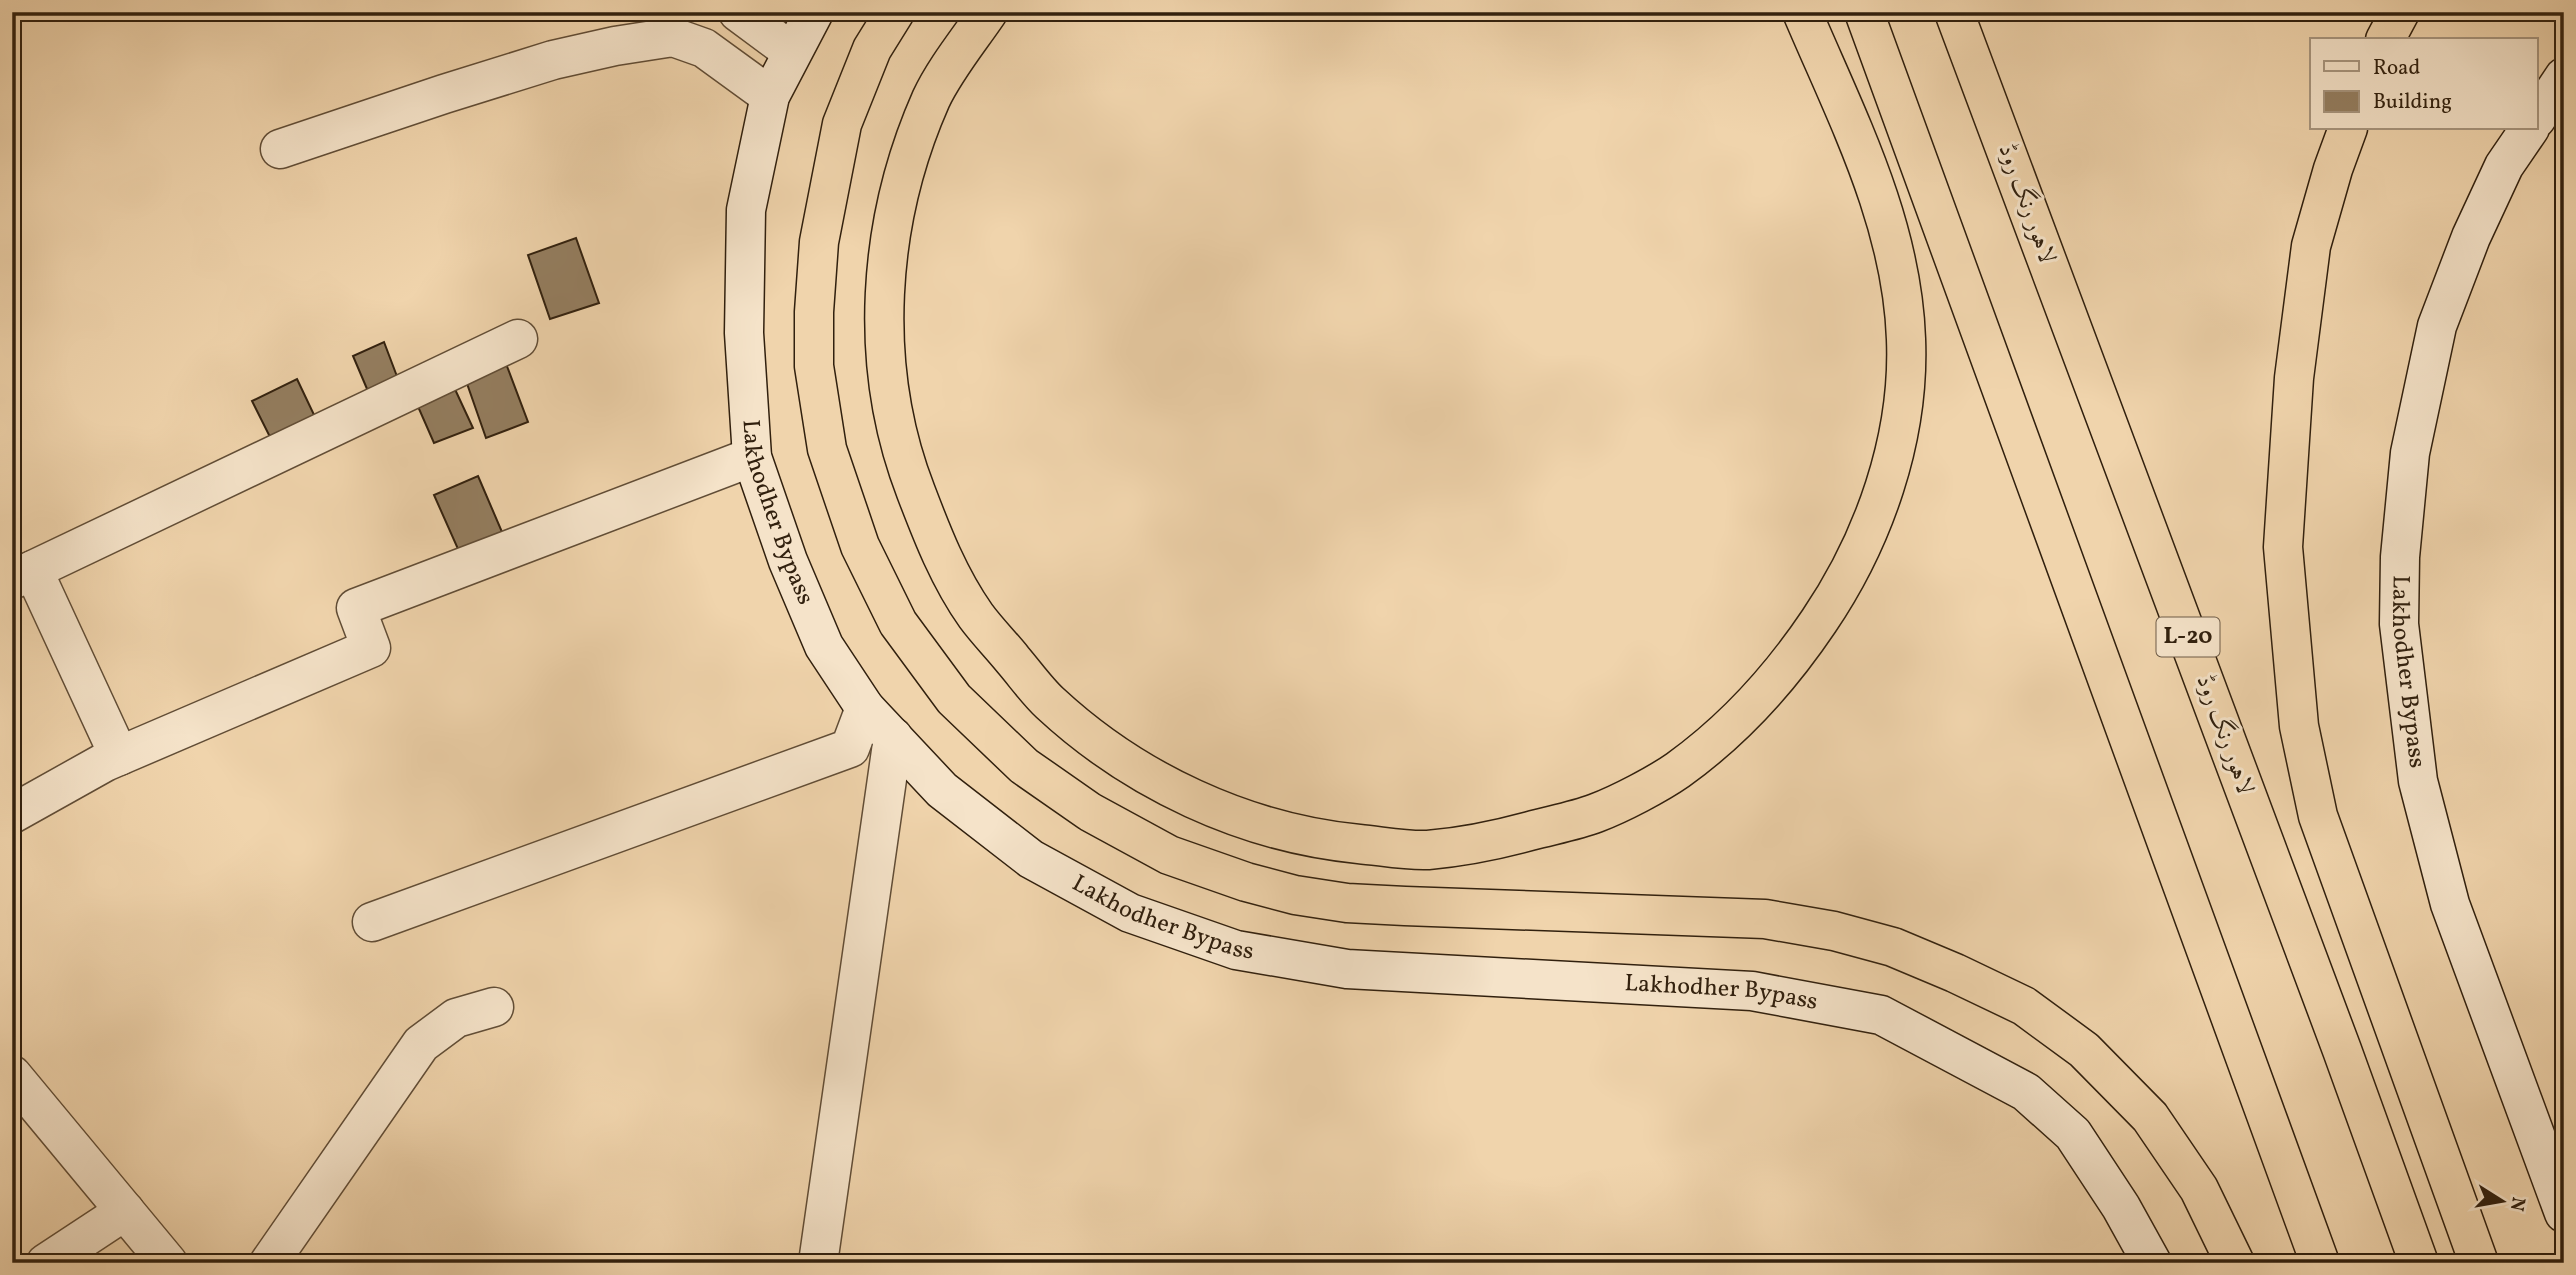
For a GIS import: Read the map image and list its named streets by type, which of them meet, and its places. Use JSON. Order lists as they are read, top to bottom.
{
  "streets": {
    "highway": ["لاہور رنگ روڈ", "L-20"],
    "street": ["Lakhodher Bypass"]
  },
  "legend": ["Road", "Building"],
  "north": "right"
}
